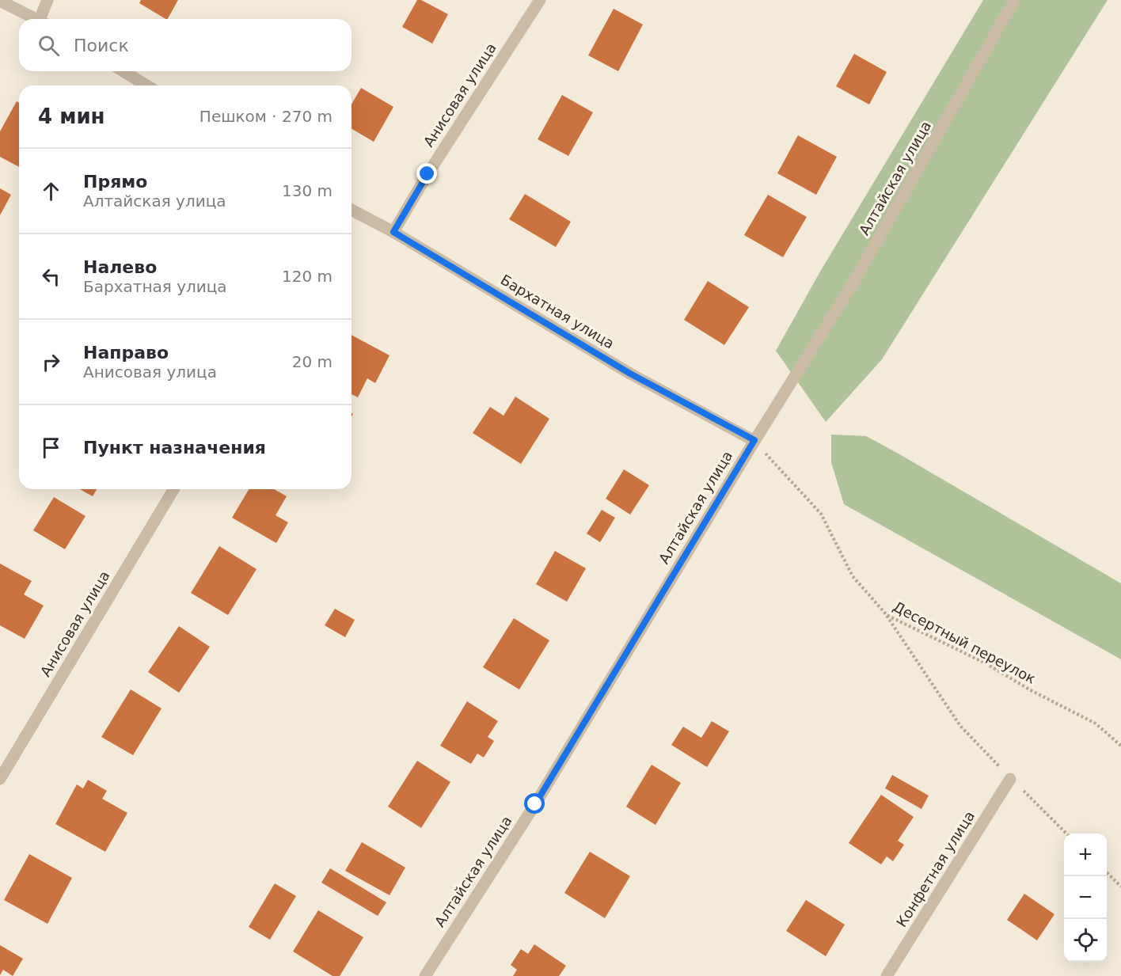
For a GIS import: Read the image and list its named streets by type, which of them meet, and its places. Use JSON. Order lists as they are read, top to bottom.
{
  "streets": {
    "street": [
      "Анисовая улица",
      "Алтайская улица",
      "Бархатная улица",
      "Конфетная улица"
    ],
    "path": ["Десертный переулок"]
  },
  "crossings": [
    ["Анисовая улица", "Бархатная улица"],
    ["Алтайская улица", "Бархатная улица"],
    ["Алтайская улица", "Десертный переулок"],
    ["Бархатная улица", "Десертный переулок"]
  ],
  "page": {
    "search": "Поиск",
    "heading": ["4 мин", "Пешком · 270 m"],
    "list": [
      ["Прямо", "Алтайская улица", "130 m"],
      ["Налево", "Бархатная улица", "120 m"],
      ["Направо", "Анисовая улица", "20 m"],
      "Пункт назначения"
    ],
    "map_buttons": ["+", "−"]
  }
}
